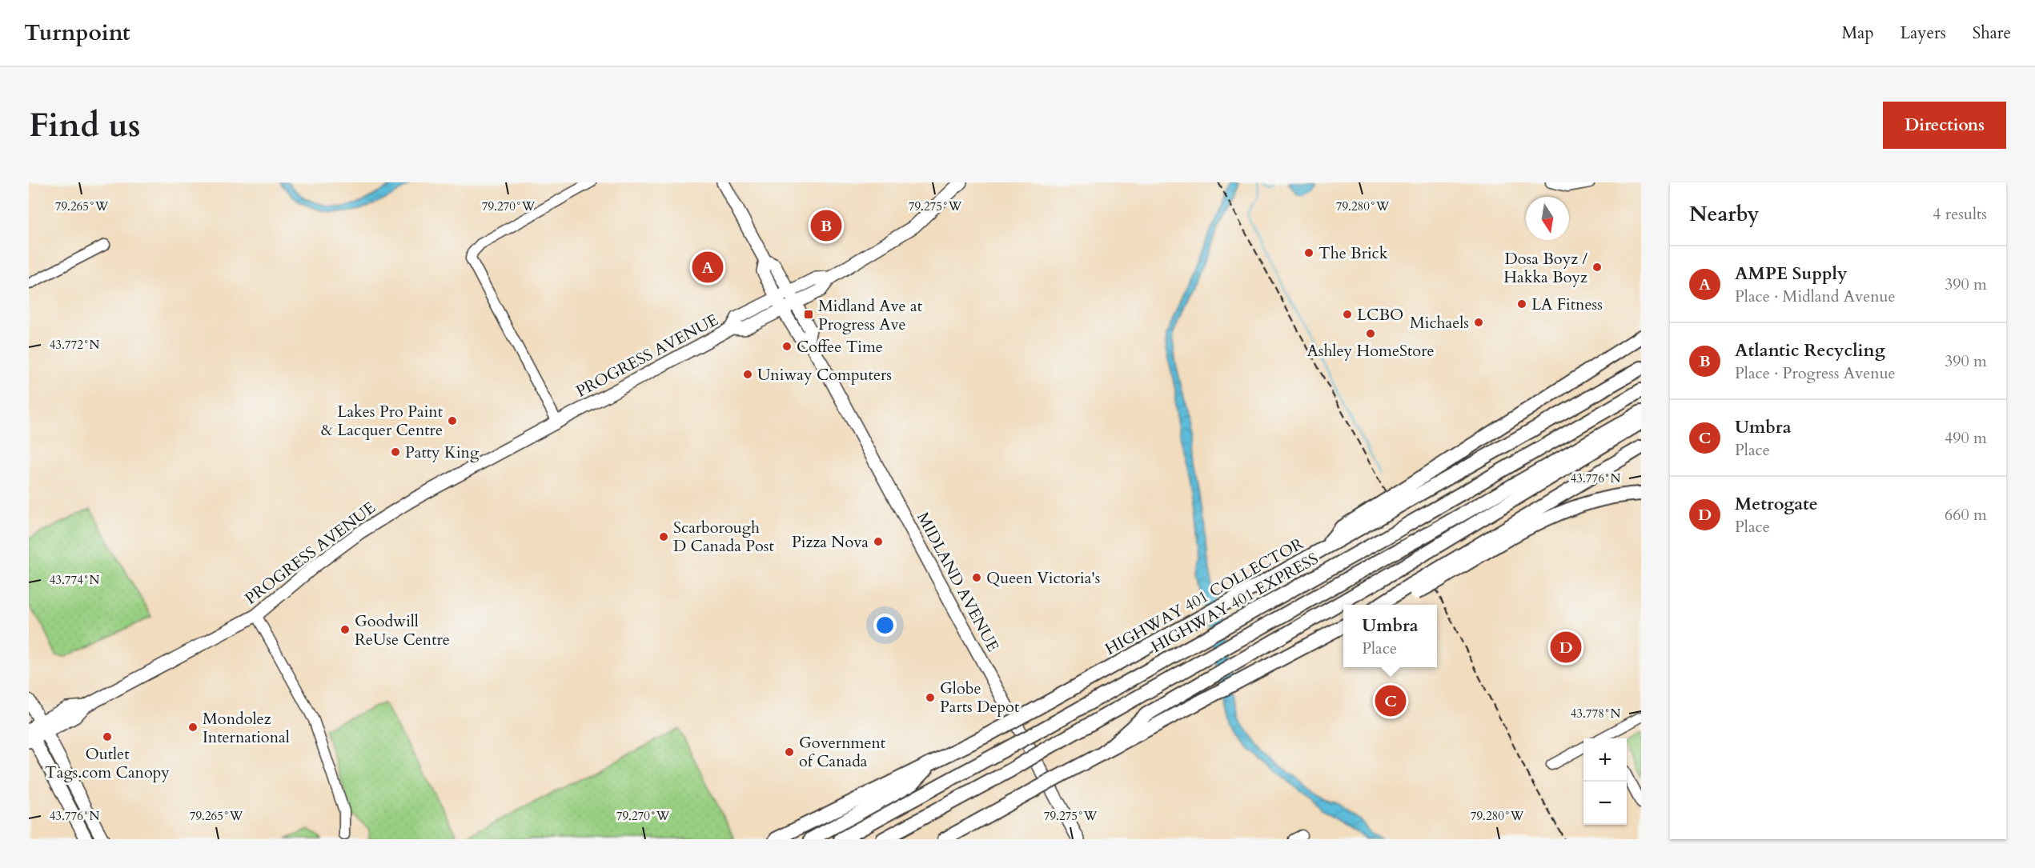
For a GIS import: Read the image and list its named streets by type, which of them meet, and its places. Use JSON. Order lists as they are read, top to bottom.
{
  "streets": {
    "highway": ["HIGHWAY 401 COLLECTOR", "HIGHWAY 401 EXPRESS"],
    "main road": ["PROGRESS AVENUE", "MIDLAND AVENUE"]
  },
  "crossings": [
    ["PROGRESS AVENUE", "MIDLAND AVENUE"]
  ],
  "places": {
    "other": [
      "The Brick",
      "Dosa Boyz / Hakka Boyz",
      "LA Fitness",
      "LCBO",
      "Michaels",
      "Ashley HomeStore",
      "Coffee Time",
      "Uniway Computers",
      "Lakes Pro Paint & Lacquer Centre",
      "Patty King",
      "Scarborough D Canada Post",
      "Pizza Nova",
      "Queen Victoria's",
      "Goodwill ReUse Centre",
      "Globe Parts Depot",
      "Mondolez International",
      "Outlet Tags.com Canopy",
      "Government of Canada"
    ],
    "transit": ["Midland Ave at Progress Ave"]
  },
  "north": "bottom",
  "page": {
    "header": "Turnpoint",
    "nav": ["Map", "Layers", "Share"],
    "buttons": "Directions",
    "title": "Find us",
    "heading": ["Nearby", "4 results"],
    "pins": [
      "B",
      "A",
      "D",
      "C"
    ],
    "list": [
      {
        "mark": "A",
        "name": "AMPE Supply",
        "note": "Place · Midland Avenue",
        "value": "390 m"
      },
      {
        "mark": "B",
        "name": "Atlantic Recycling",
        "note": "Place · Progress Avenue",
        "value": "390 m"
      },
      {
        "mark": "C",
        "name": "Umbra",
        "note": "Place",
        "value": "490 m"
      },
      {
        "mark": "D",
        "name": "Metrogate",
        "note": "Place",
        "value": "660 m"
      }
    ],
    "popup": ["Umbra", "Place"],
    "map_buttons": ["+", "−"]
  },
  "coordinates": [
    "79.265°W",
    "79.270°W",
    "79.275°W",
    "79.280°W",
    "43.772°N",
    "43.776°N",
    "43.774°N",
    "43.778°N"
  ]
}
